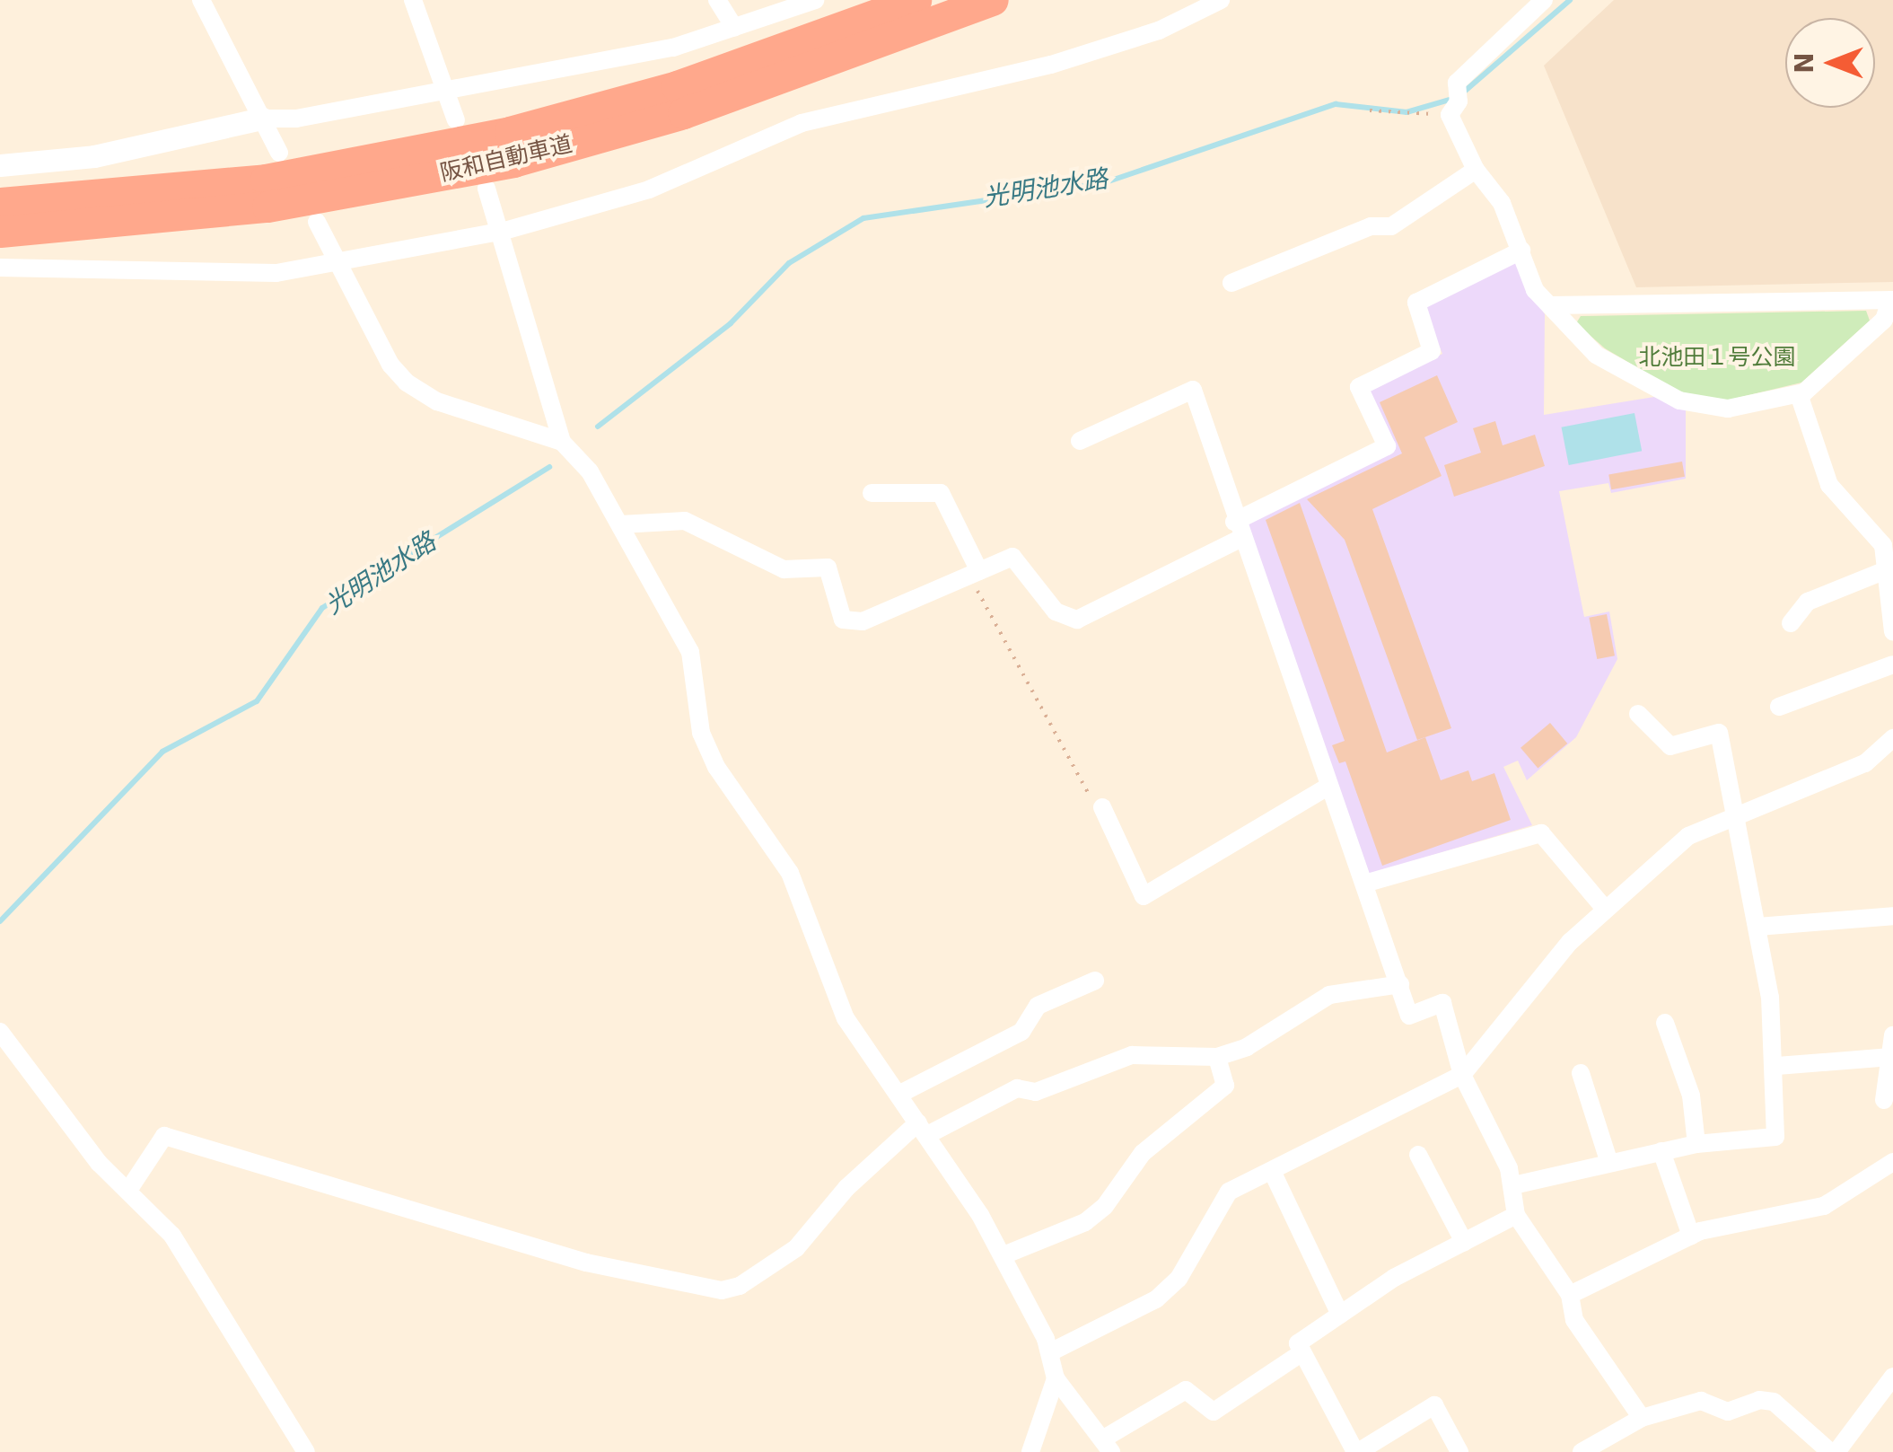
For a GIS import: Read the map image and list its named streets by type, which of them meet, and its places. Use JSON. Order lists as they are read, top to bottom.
{
  "streets": {
    "highway": ["阪和自動車道"]
  },
  "water": ["光明池水路"],
  "parks": ["北池田１号公園"],
  "north": "left"
}
